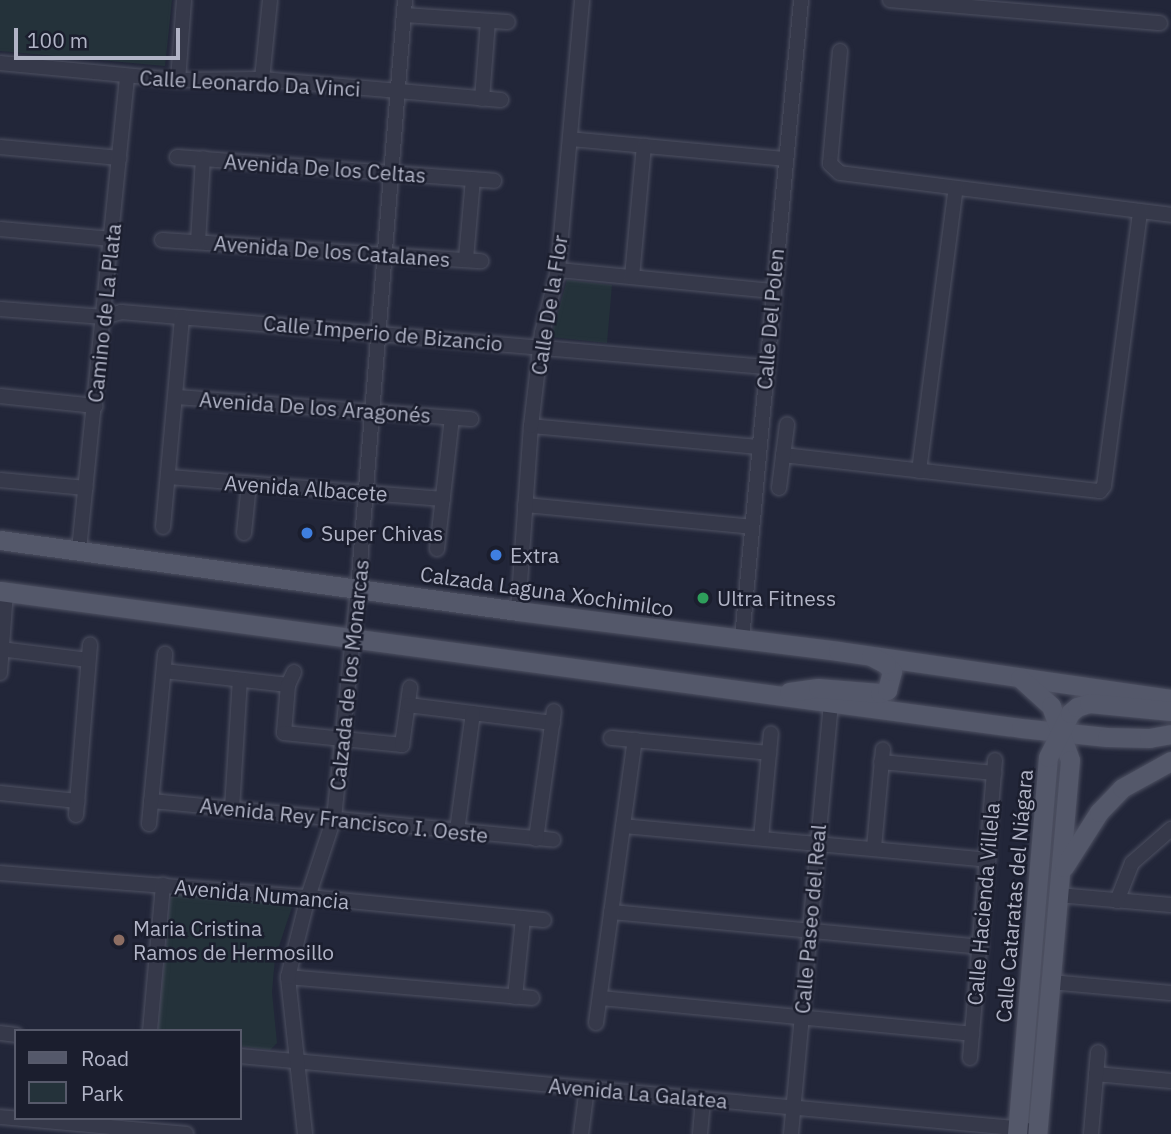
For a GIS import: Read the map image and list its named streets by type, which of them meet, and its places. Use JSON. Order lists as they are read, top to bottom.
{
  "streets": {
    "main road": ["Calzada Laguna Xochimilco", "Calle Cataratas del Niágara"],
    "street": [
      "Calle Leonardo Da Vinci",
      "Avenida De los Celtas",
      "Avenida De los Catalanes",
      "Calle De la Flor",
      "Camino de La Plata",
      "Calle Del Polen",
      "Calle Imperio de Bizancio",
      "Avenida De los Aragonés",
      "Avenida Albacete",
      "Calzada de los Monarcas",
      "Avenida Rey Francisco I. Oeste",
      "Avenida Numancia",
      "Calle Hacienda Villela",
      "Calle Paseo del Real",
      "Avenida La Galatea"
    ]
  },
  "crossings": [
    ["Calle Leonardo Da Vinci", "Camino de La Plata"],
    ["Calle Leonardo Da Vinci", "Calzada de los Monarcas"],
    ["Avenida De los Celtas", "Avenida De los Catalanes"],
    ["Avenida De los Celtas", "Calzada de los Monarcas"],
    ["Avenida De los Catalanes", "Calzada de los Monarcas"],
    ["Calle De la Flor", "Calle Imperio de Bizancio"],
    ["Calle De la Flor", "Calzada Laguna Xochimilco"],
    ["Camino de La Plata", "Calle Imperio de Bizancio"],
    ["Camino de La Plata", "Calzada Laguna Xochimilco"],
    ["Calle Del Polen", "Calle Imperio de Bizancio"],
    ["Calle Del Polen", "Calzada Laguna Xochimilco"],
    ["Calle Imperio de Bizancio", "Calzada de los Monarcas"],
    ["Avenida De los Aragonés", "Calzada de los Monarcas"],
    ["Avenida Albacete", "Calzada de los Monarcas"],
    ["Calzada Laguna Xochimilco", "Calzada de los Monarcas"],
    ["Calzada de los Monarcas", "Avenida Rey Francisco I. Oeste"],
    ["Calzada de los Monarcas", "Avenida Numancia"],
    ["Calzada de los Monarcas", "Avenida La Galatea"],
    ["Calle Cataratas del Niágara", "Avenida La Galatea"],
    ["Calle Paseo del Real", "Avenida La Galatea"]
  ],
  "places": [
    "Super Chivas",
    "Extra",
    "Ultra Fitness",
    "Maria Cristina Ramos de Hermosillo"
  ],
  "legend": ["Road", "Park"],
  "scale_bar": "100 m"
}
